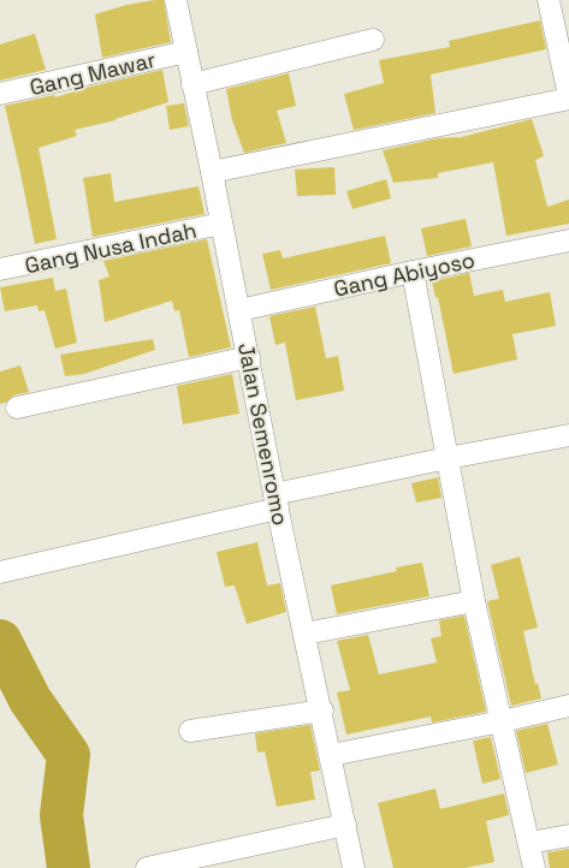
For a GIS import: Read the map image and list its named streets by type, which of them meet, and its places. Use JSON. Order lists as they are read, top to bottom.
{
  "streets": {
    "street": [
      "Gang Mawar",
      "Gang Nusa Indah",
      "Gang Abiyoso",
      "Jalan Semenromo"
    ]
  },
  "crossings": [
    ["Gang Mawar", "Jalan Semenromo"],
    ["Gang Nusa Indah", "Jalan Semenromo"],
    ["Gang Abiyoso", "Jalan Semenromo"]
  ]
}
